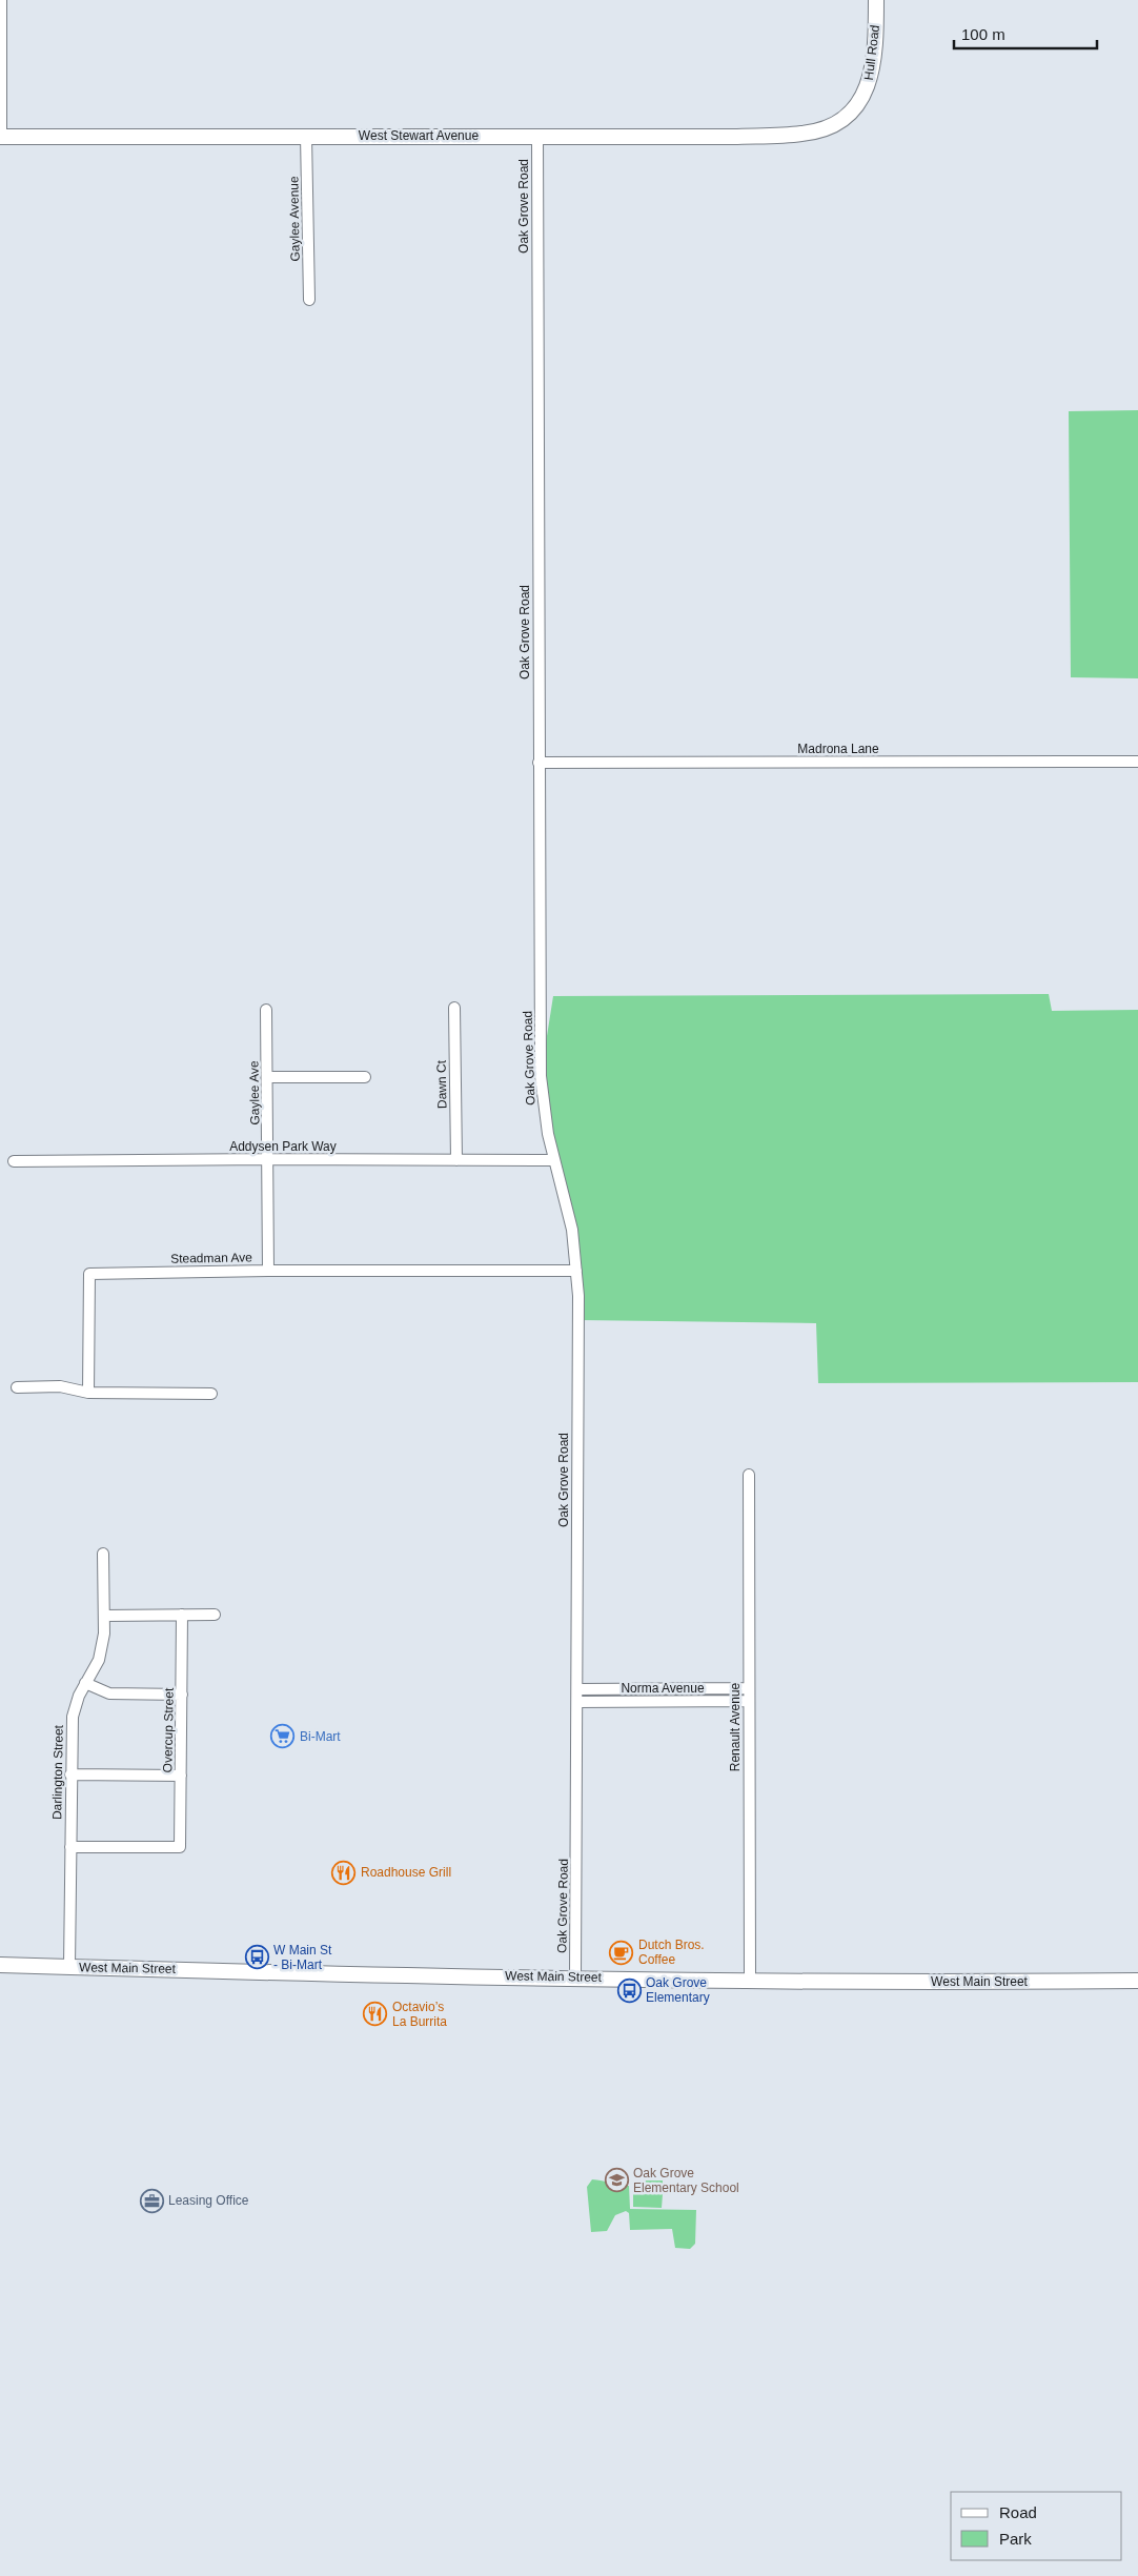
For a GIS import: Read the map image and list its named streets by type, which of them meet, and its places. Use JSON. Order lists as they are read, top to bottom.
{
  "streets": {
    "main road": ["Hull Road", "West Stewart Avenue", "West Main Street"],
    "street": [
      "Oak Grove Road",
      "Gaylee Avenue",
      "Madrona Lane",
      "Dawn Ct",
      "Gaylee Ave",
      "Addysen Park Way",
      "Steadman Ave",
      "Norma Avenue",
      "Renault Avenue",
      "Overcup Street",
      "Darlington Street"
    ]
  },
  "crossings": [
    ["Hull Road", "West Stewart Avenue"],
    ["West Stewart Avenue", "Oak Grove Road"],
    ["West Stewart Avenue", "Gaylee Avenue"],
    ["Oak Grove Road", "Madrona Lane"],
    ["Oak Grove Road", "Addysen Park Way"],
    ["Oak Grove Road", "Steadman Ave"],
    ["Oak Grove Road", "Norma Avenue"],
    ["Oak Grove Road", "West Main Street"],
    ["Dawn Ct", "Addysen Park Way"],
    ["Gaylee Ave", "Addysen Park Way"],
    ["Gaylee Ave", "Steadman Ave"],
    ["Norma Avenue", "Renault Avenue"],
    ["Renault Avenue", "West Main Street"],
    ["Overcup Street", "Darlington Street"],
    ["Darlington Street", "West Main Street"]
  ],
  "places": {
    "supermarket": ["Bi-Mart"],
    "restaurant": ["Roadhouse Grill", "Octavio’s La Burrita"],
    "cafe": ["Dutch Bros. Coffee"],
    "bus stop": ["W Main St - Bi-Mart", "Oak Grove Elementary"],
    "school or university": ["Oak Grove Elementary School"],
    "office": ["Leasing Office"]
  },
  "legend": ["Road", "Park"],
  "scale_bar": "100 m"
}
